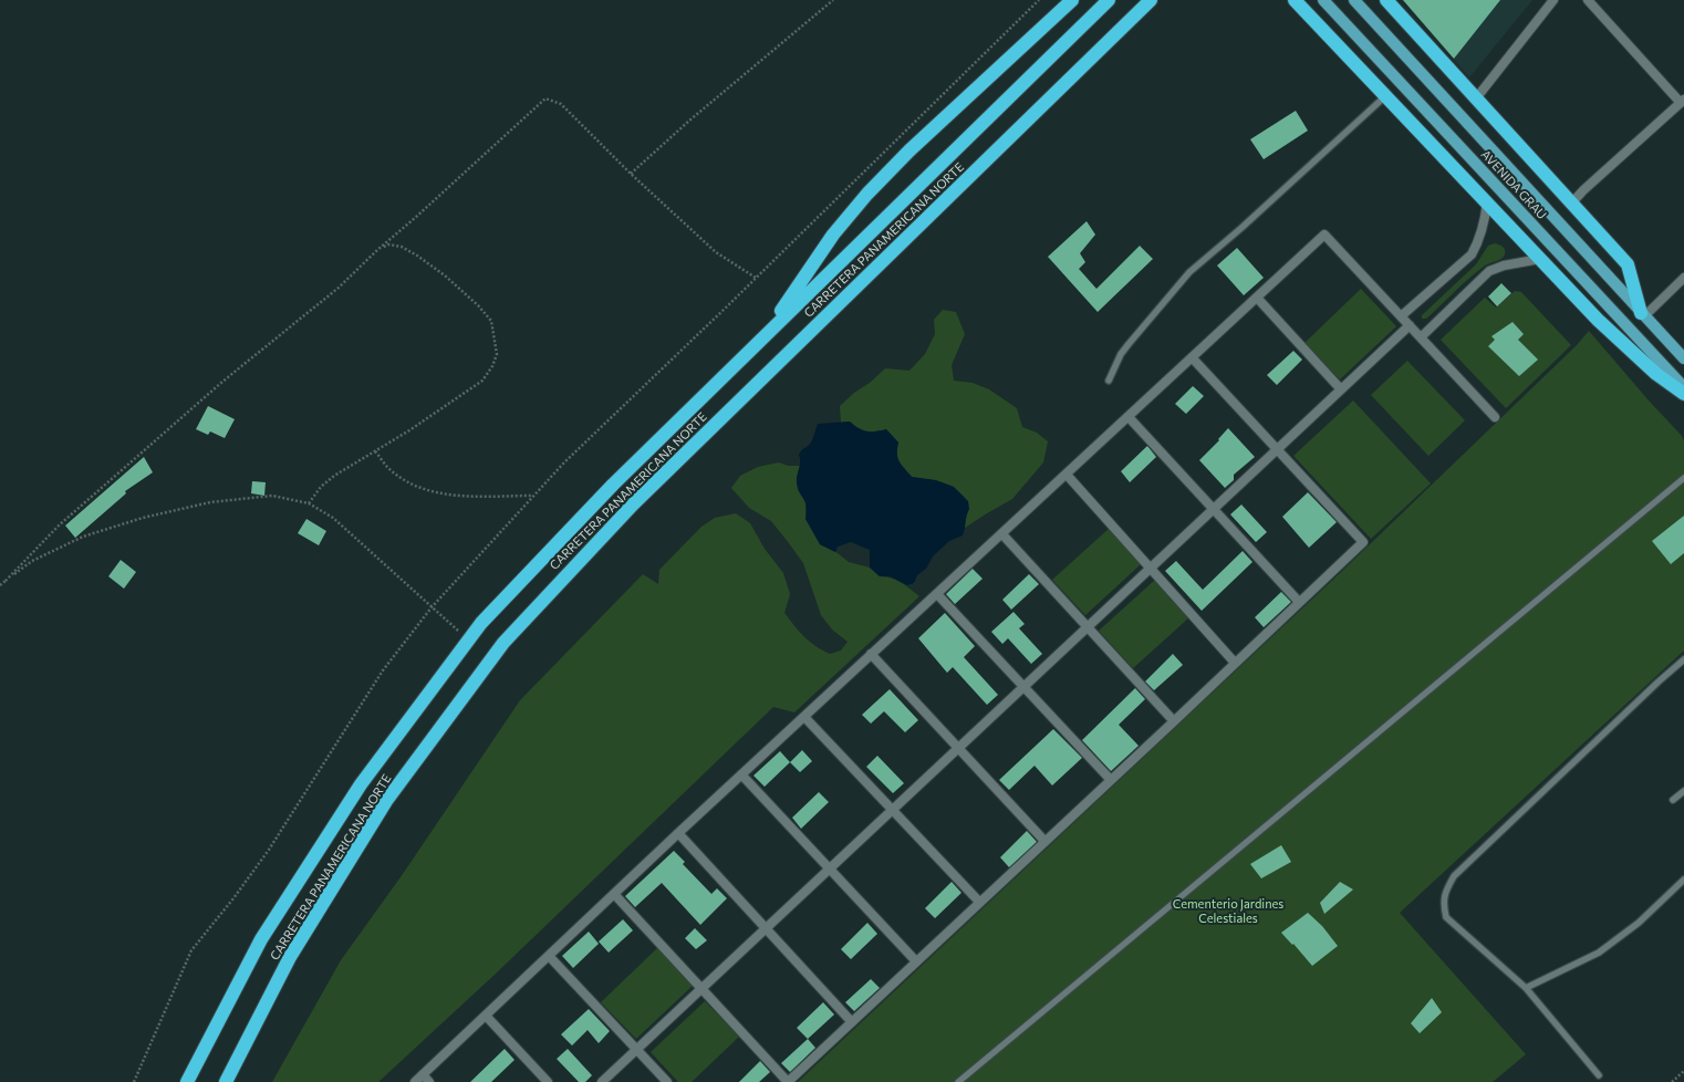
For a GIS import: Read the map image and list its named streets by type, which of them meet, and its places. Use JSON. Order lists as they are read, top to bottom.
{
  "streets": {
    "highway": ["CARRETERA PANAMERICANA NORTE"],
    "main road": ["AVENIDA GRAU"]
  },
  "parks": ["Cementerio Jardines Celestiales"]
}
